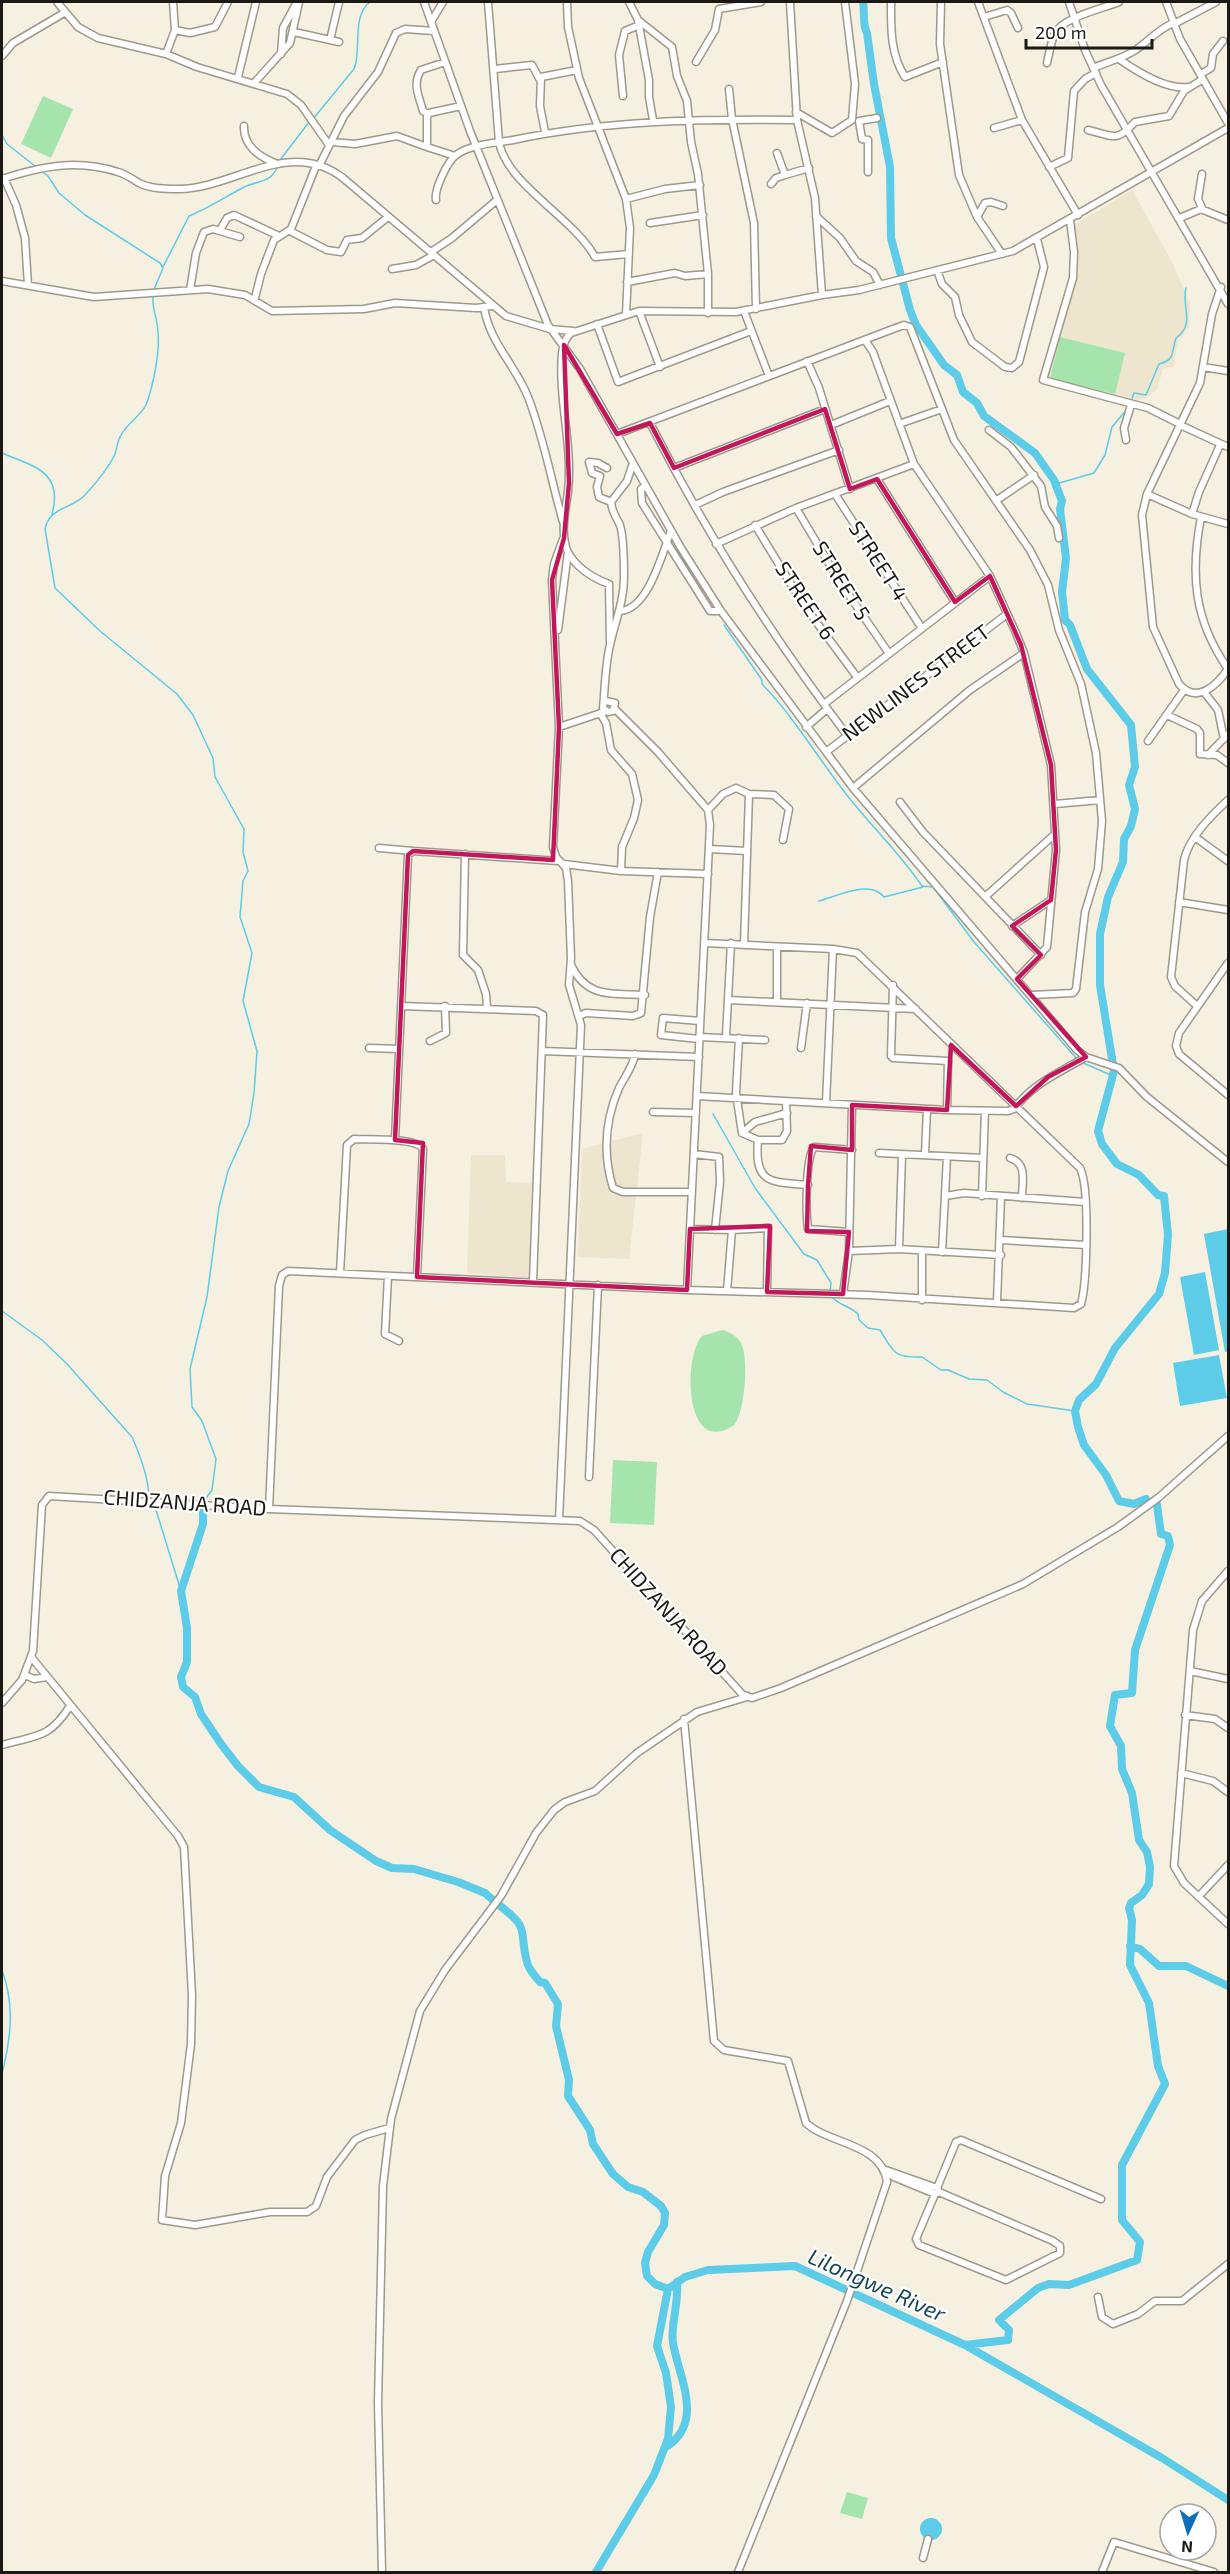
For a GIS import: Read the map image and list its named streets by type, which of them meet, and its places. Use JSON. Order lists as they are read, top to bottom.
{
  "streets": {
    "street": [
      "STREET 4",
      "STREET 5",
      "STREET 6",
      "NEWLINES STREET",
      "CHIDZANJA ROAD"
    ]
  },
  "water": ["Lilongwe River"],
  "scale_bar": "200 m",
  "north": "bottom"
}
